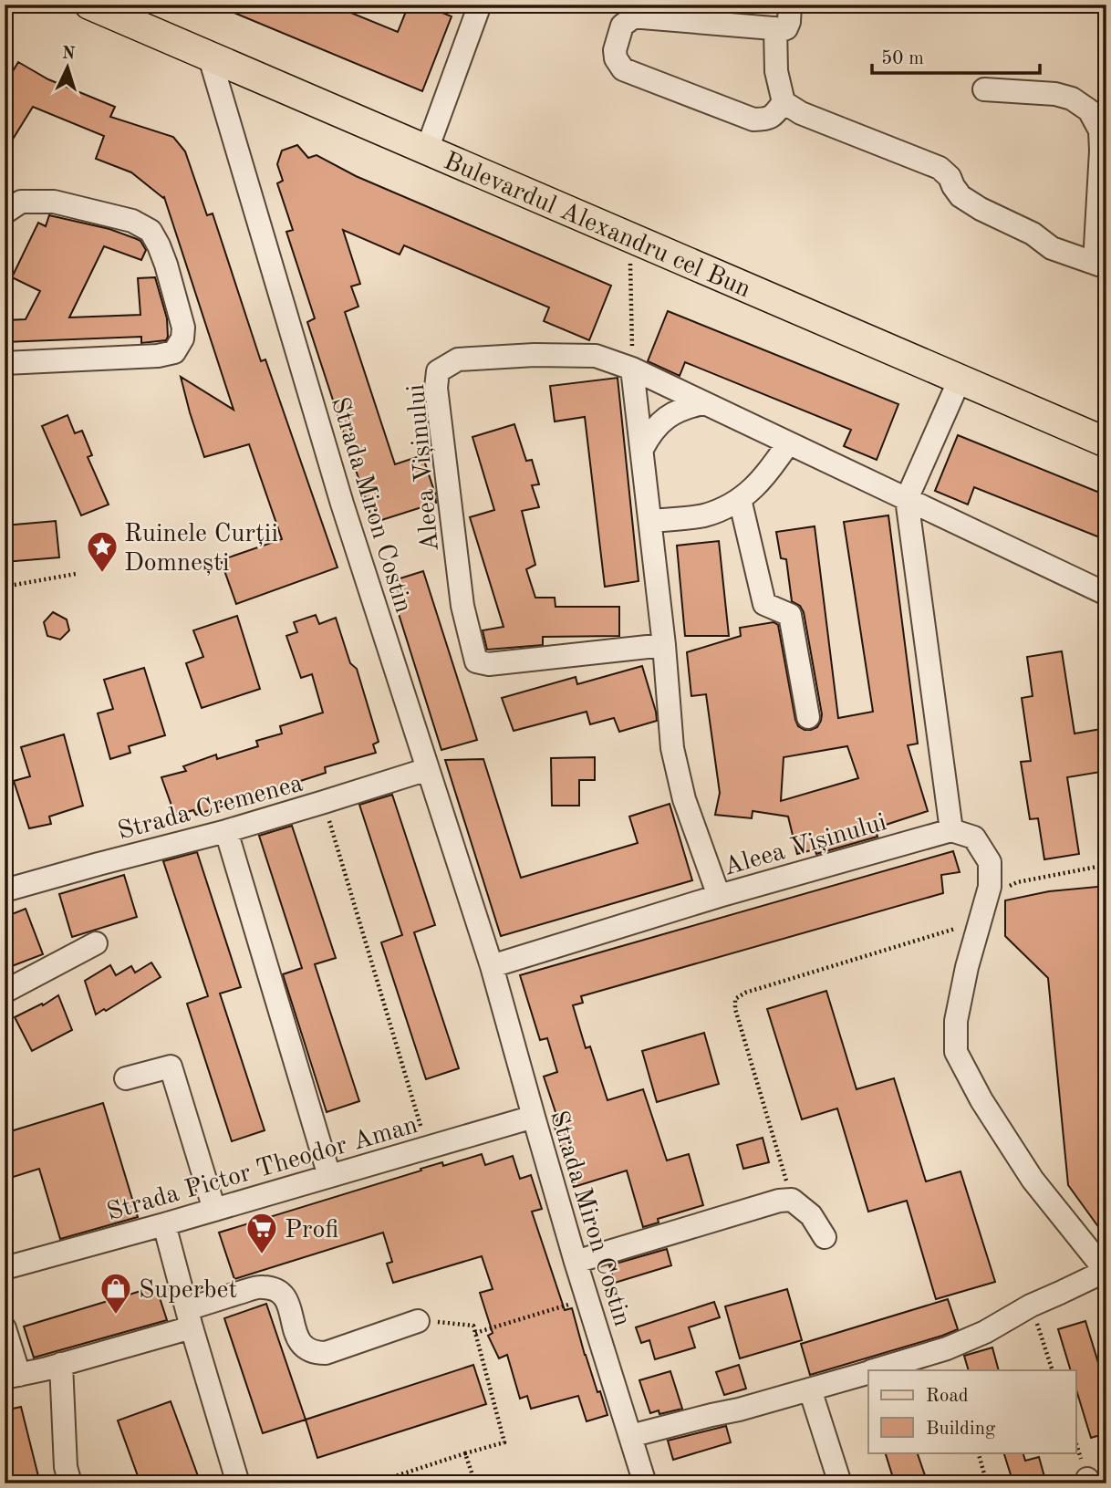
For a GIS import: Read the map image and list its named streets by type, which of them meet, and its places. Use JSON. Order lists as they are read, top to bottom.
{
  "streets": {
    "main road": ["Bulevardul Alexandru cel Bun"],
    "street": [
      "Aleea Vișinului",
      "Strada Miron Costin",
      "Strada Cremenea",
      "Strada Pictor Theodor Aman"
    ]
  },
  "crossings": [
    ["Bulevardul Alexandru cel Bun", "Strada Miron Costin"],
    ["Strada Miron Costin", "Strada Cremenea"],
    ["Strada Miron Costin", "Strada Pictor Theodor Aman"]
  ],
  "places": {
    "place": ["Ruinele Curții Domnești"],
    "supermarket": ["Profi"],
    "shop": ["Superbet"]
  },
  "legend": ["Road", "Building"],
  "scale_bar": "50 m",
  "north": "top"
}
